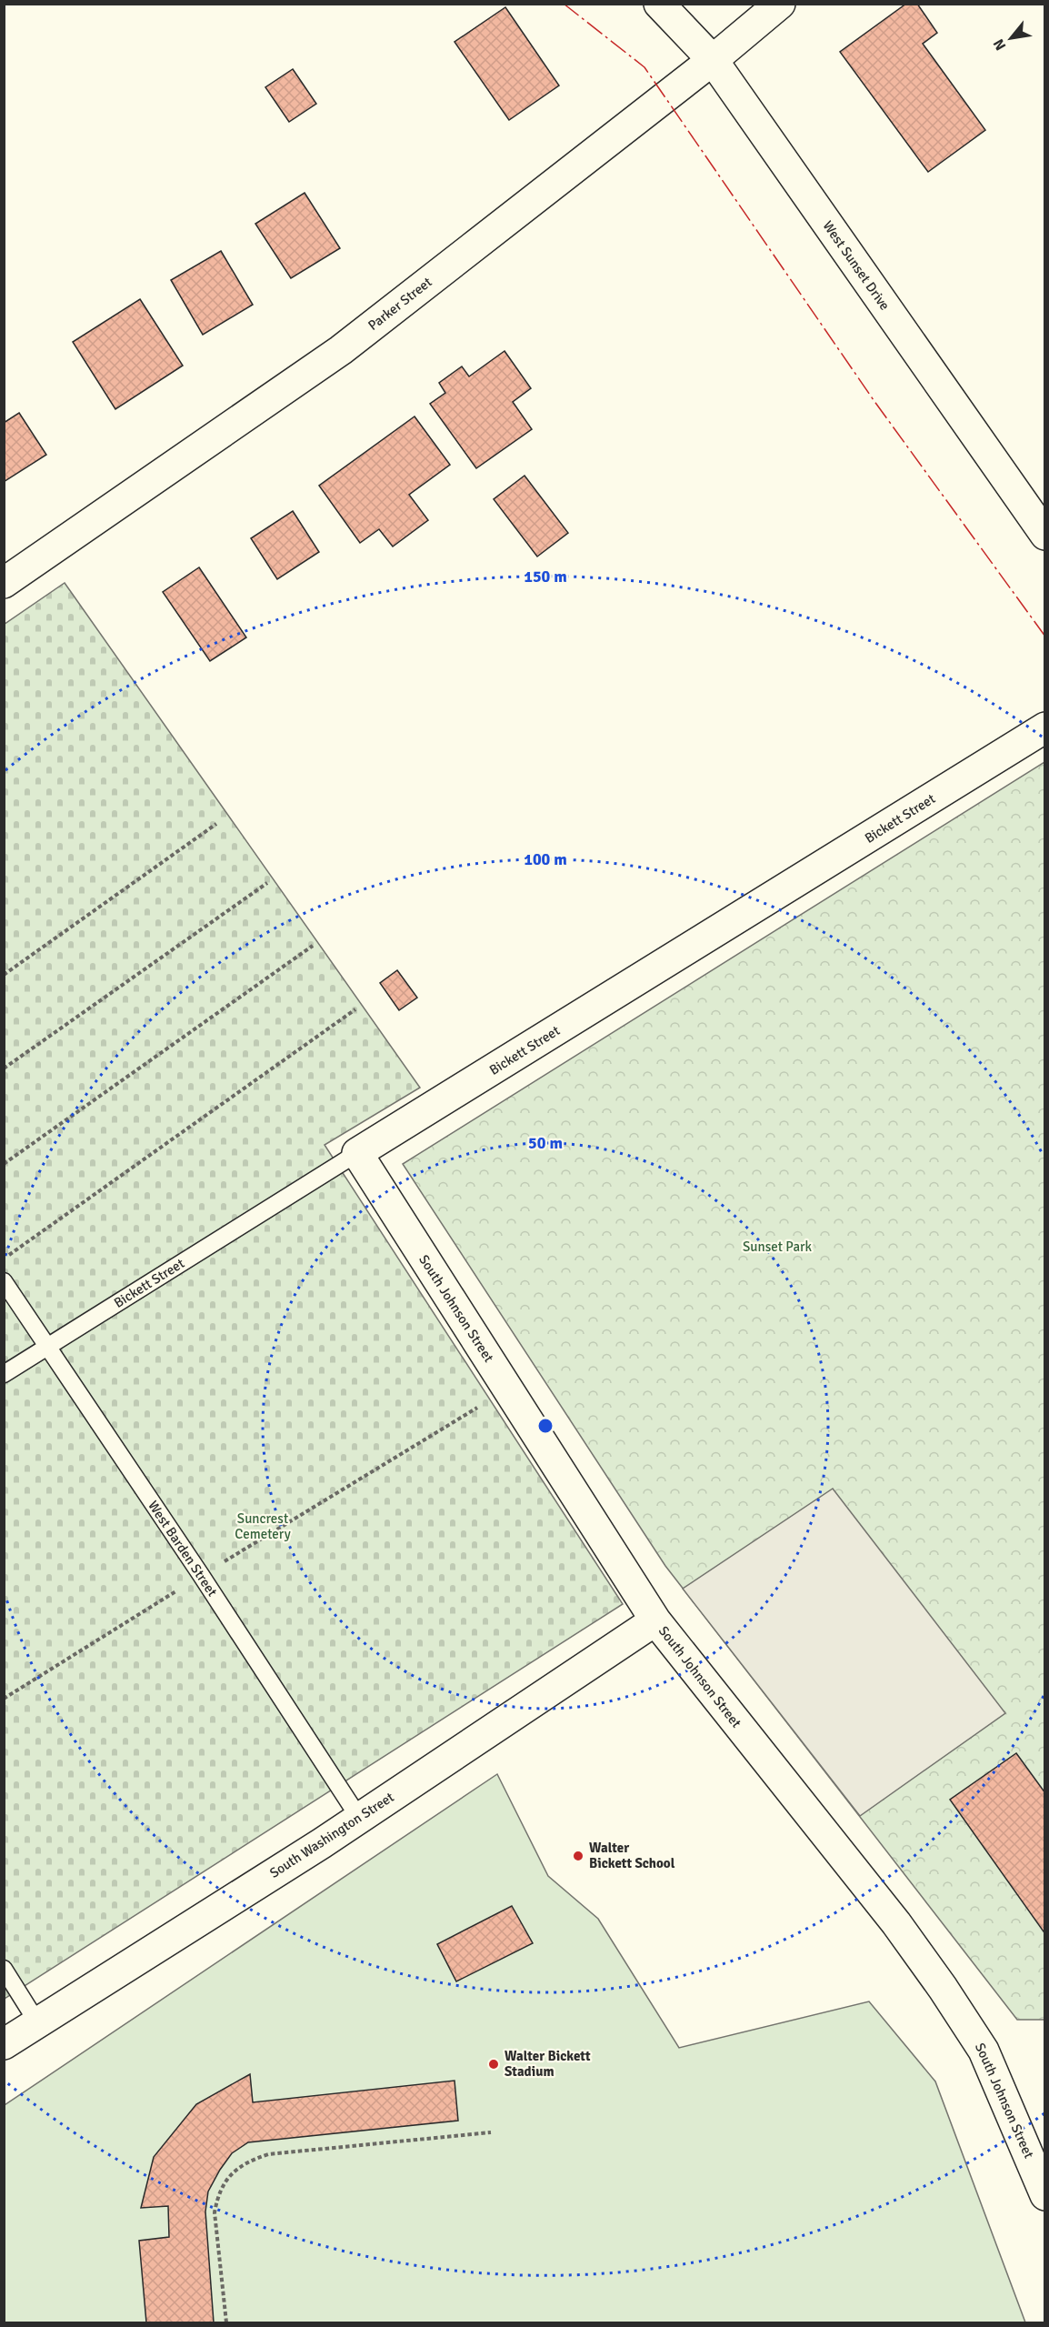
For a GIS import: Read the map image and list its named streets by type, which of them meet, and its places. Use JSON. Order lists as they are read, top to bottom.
{
  "streets": {
    "street": [
      "West Sunset Drive",
      "Parker Street",
      "Bickett Street",
      "South Johnson Street",
      "South Washington Street"
    ],
    "lane": ["West Barden Street"]
  },
  "crossings": [
    ["West Sunset Drive", "Parker Street"],
    ["Bickett Street", "South Johnson Street"],
    ["Bickett Street", "West Barden Street"],
    ["South Johnson Street", "South Washington Street"],
    ["West Barden Street", "South Washington Street"]
  ],
  "parks": ["Sunset Park", "Suncrest Cemetery"],
  "places": ["Walter Bickett School", "Walter Bickett Stadium"],
  "north": "bottom left",
  "rings": ["150 m", "100 m", "50 m"]
}
